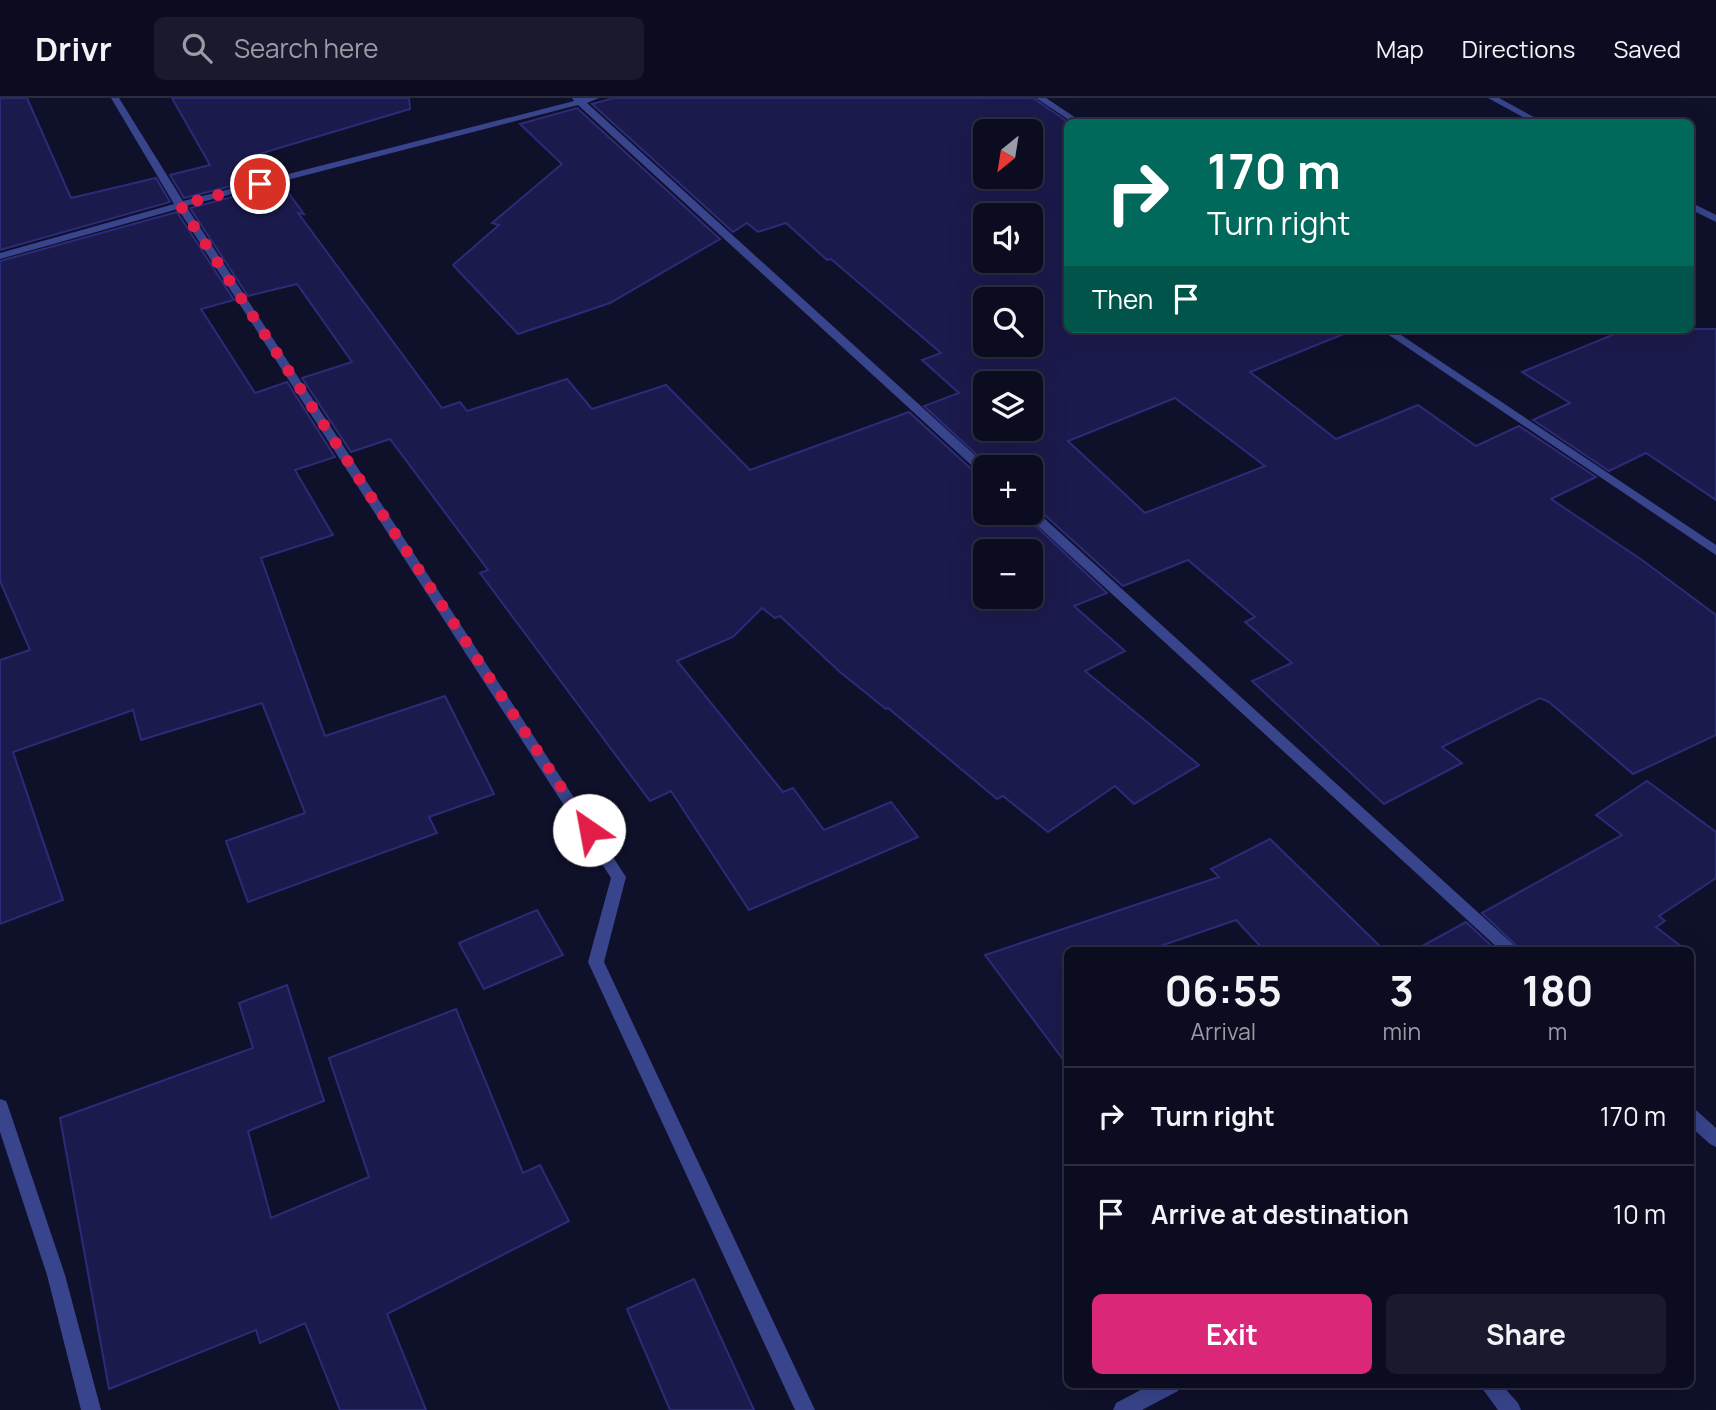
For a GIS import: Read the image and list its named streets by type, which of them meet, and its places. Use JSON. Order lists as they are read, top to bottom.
{
  "north": "bottom left",
  "page": {
    "header": "Drivr",
    "search": "Search here",
    "nav": ["Map", "Directions", "Saved"],
    "map_buttons": ["+", "−"],
    "turn": ["170 m", "Turn right"],
    "then": "Then",
    "eta": [
      "06:55",
      "Arrival",
      "3",
      "min",
      "180",
      "m"
    ],
    "list": [
      {
        "name": "Turn right",
        "value": "170 m"
      },
      {
        "name": "Arrive at destination",
        "value": "10 m"
      }
    ],
    "buttons": ["Exit", "Share"]
  }
}
